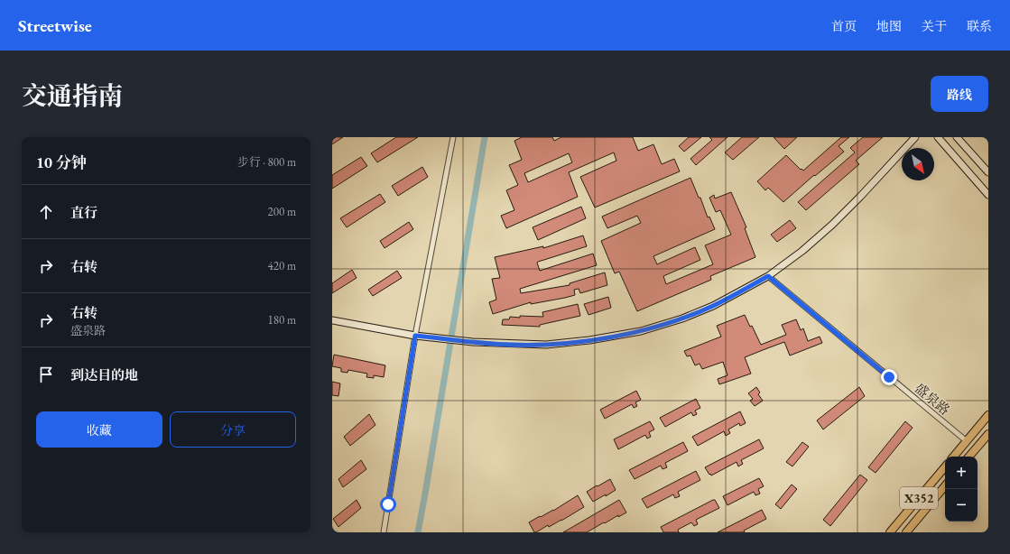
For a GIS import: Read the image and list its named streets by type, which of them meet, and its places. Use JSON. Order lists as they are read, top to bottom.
{
  "streets": {
    "main road": ["X352"],
    "street": ["盛泉路"]
  },
  "north": "bottom right",
  "page": {
    "header": "Streetwise",
    "nav": [
      "首页",
      "地图",
      "关于",
      "联系"
    ],
    "title": "交通指南",
    "buttons": [
      "路线",
      ["收藏", "分享"]
    ],
    "heading": ["10 分钟", "步行 · 800 m"],
    "list": [
      ["直行", "200 m"],
      ["右转", "420 m"],
      ["右转", "盛泉路", "180 m"],
      "到达目的地"
    ],
    "map_buttons": ["+", "−"]
  }
}
